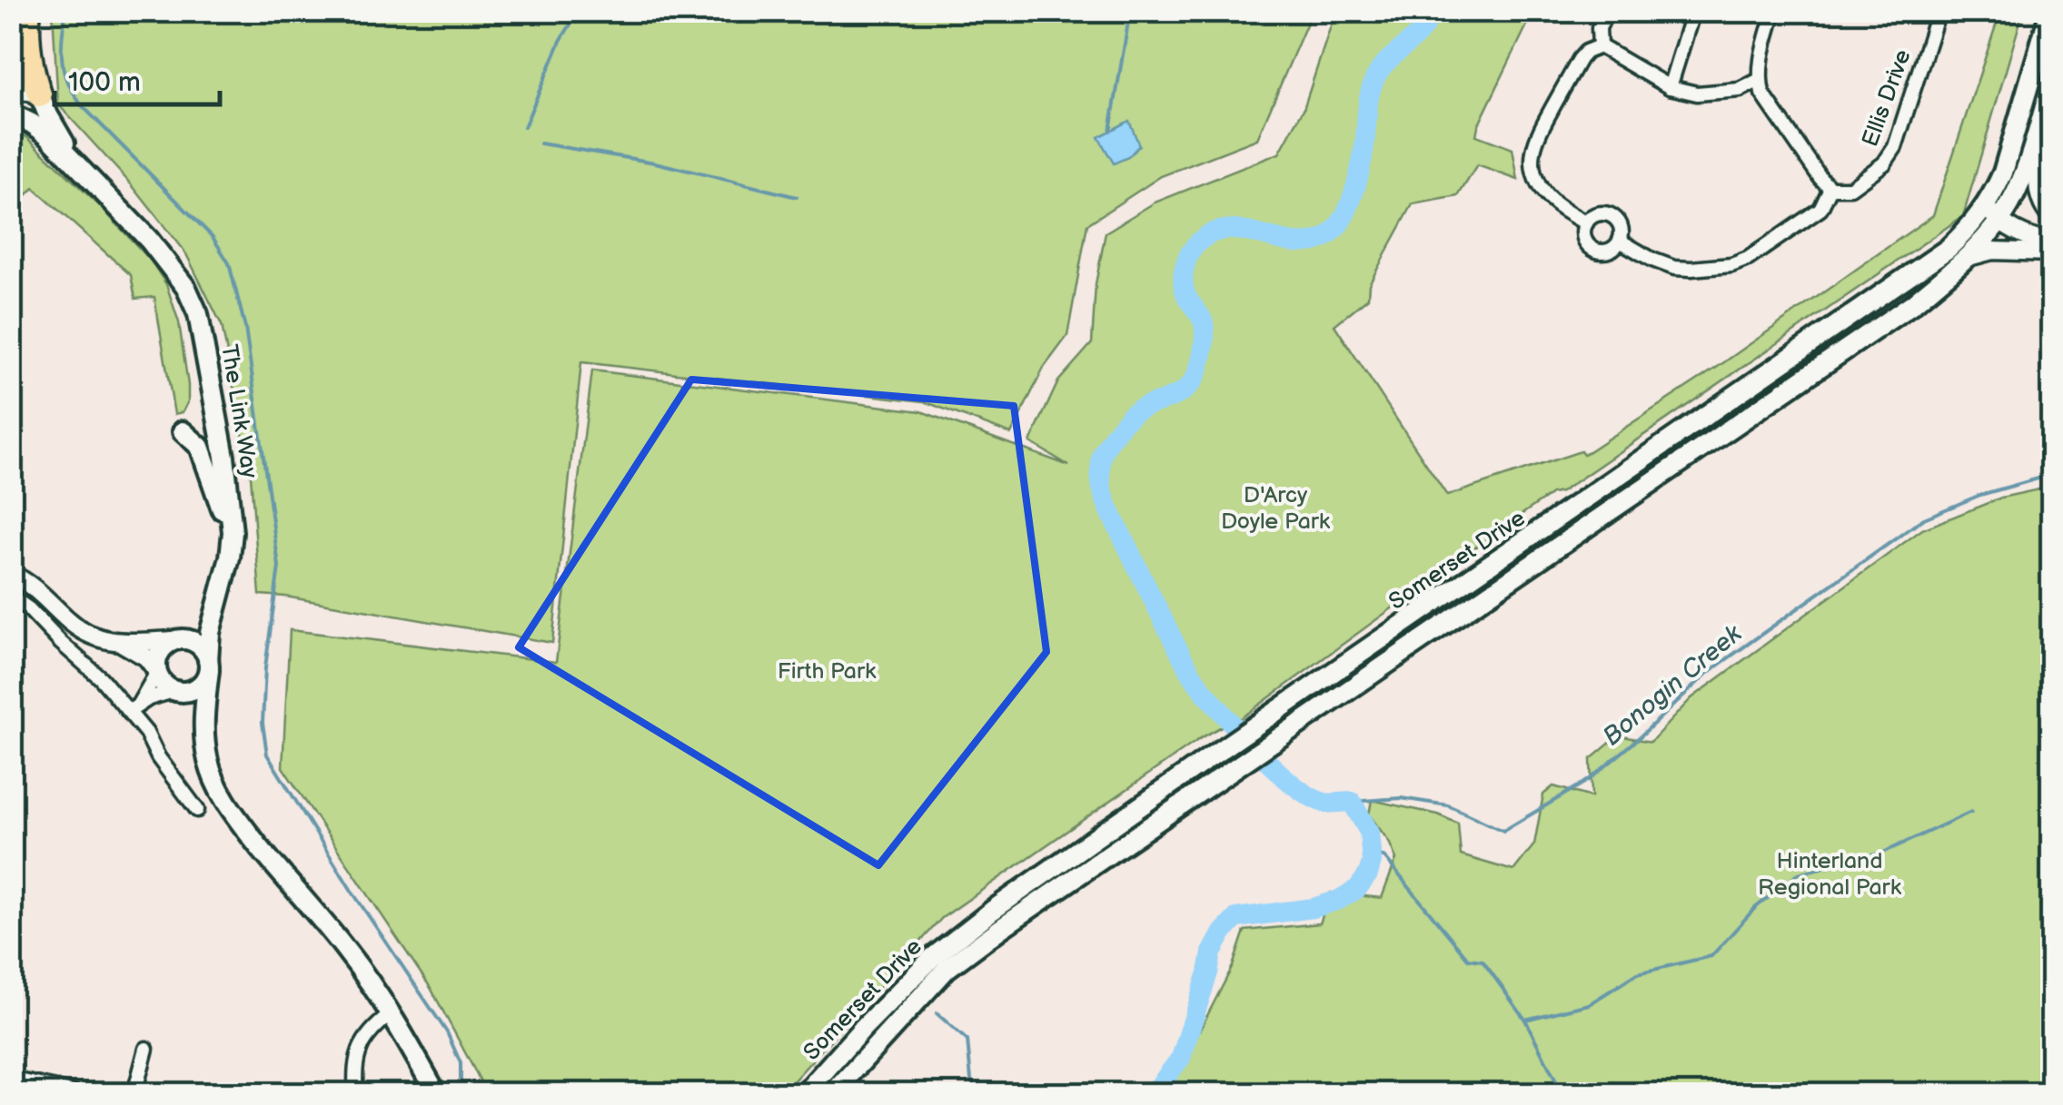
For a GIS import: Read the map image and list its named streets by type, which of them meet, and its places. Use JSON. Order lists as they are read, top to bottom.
{
  "streets": {
    "main road": ["The Link Way", "Somerset Drive"],
    "street": ["Ellis Drive"]
  },
  "water": ["Bonogin Creek"],
  "parks": ["D'Arcy Doyle Park", "Firth Park", "Hinterland Regional Park"],
  "scale_bar": "100 m"
}
